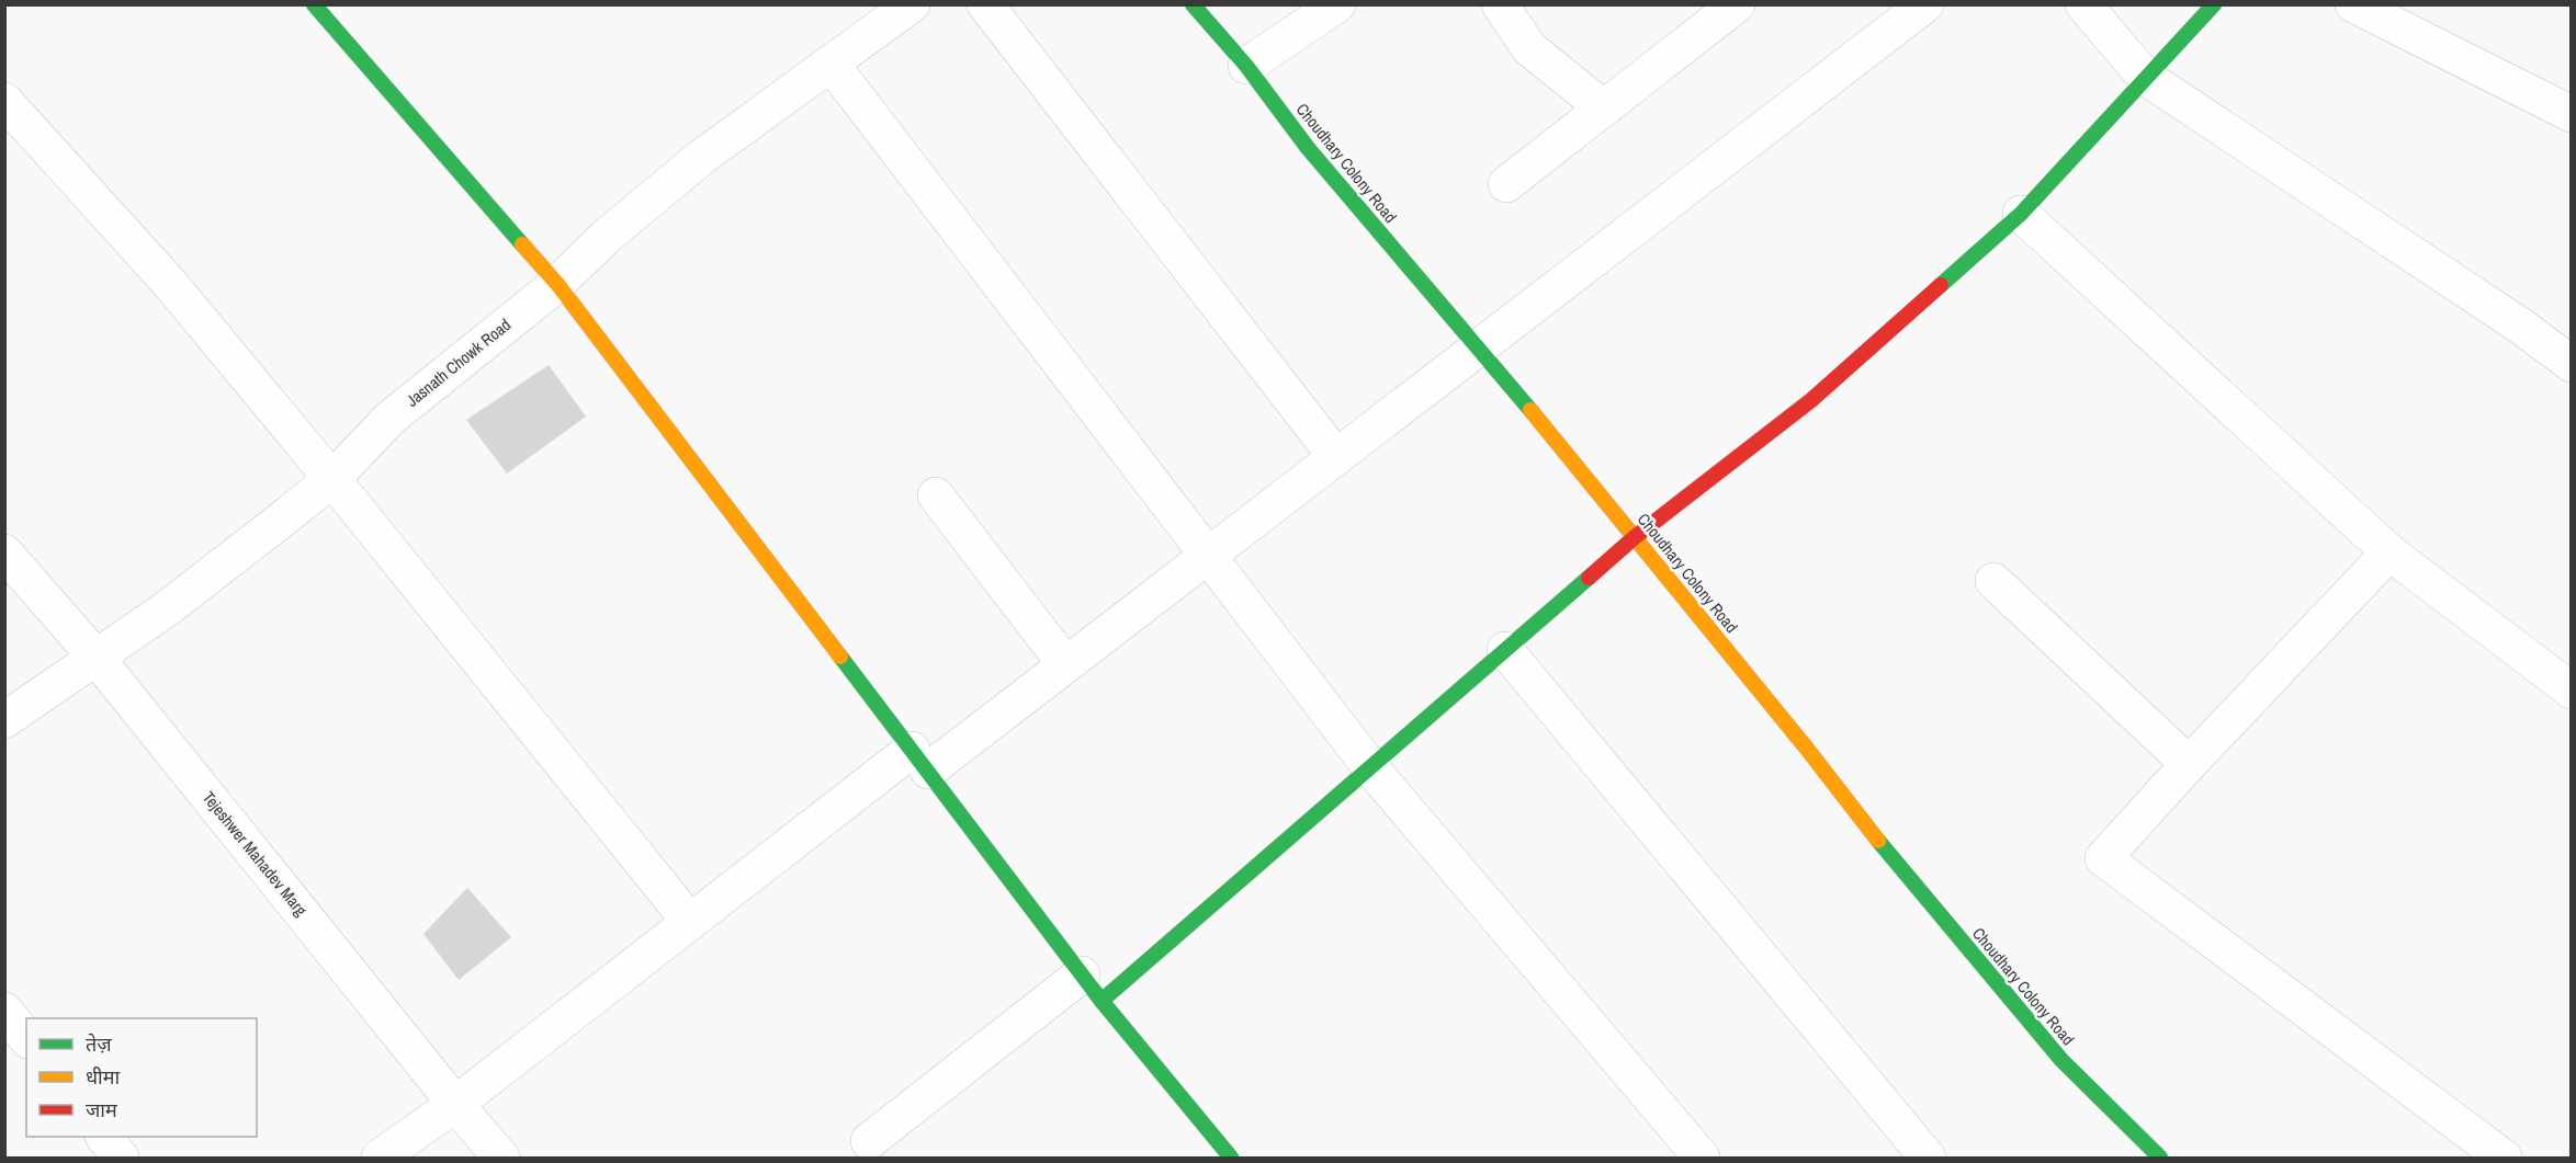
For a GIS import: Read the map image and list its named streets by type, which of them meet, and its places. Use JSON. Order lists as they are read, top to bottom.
{
  "streets": {
    "street": ["Choudhary Colony Road", "Jasnath Chowk Road", "Tejeshwer Mahadev Marg"]
  },
  "crossings": [
    ["Jasnath Chowk Road", "Tejeshwer Mahadev Marg"]
  ],
  "legend": ["तेज़", "धीमा", "जाम"]
}
